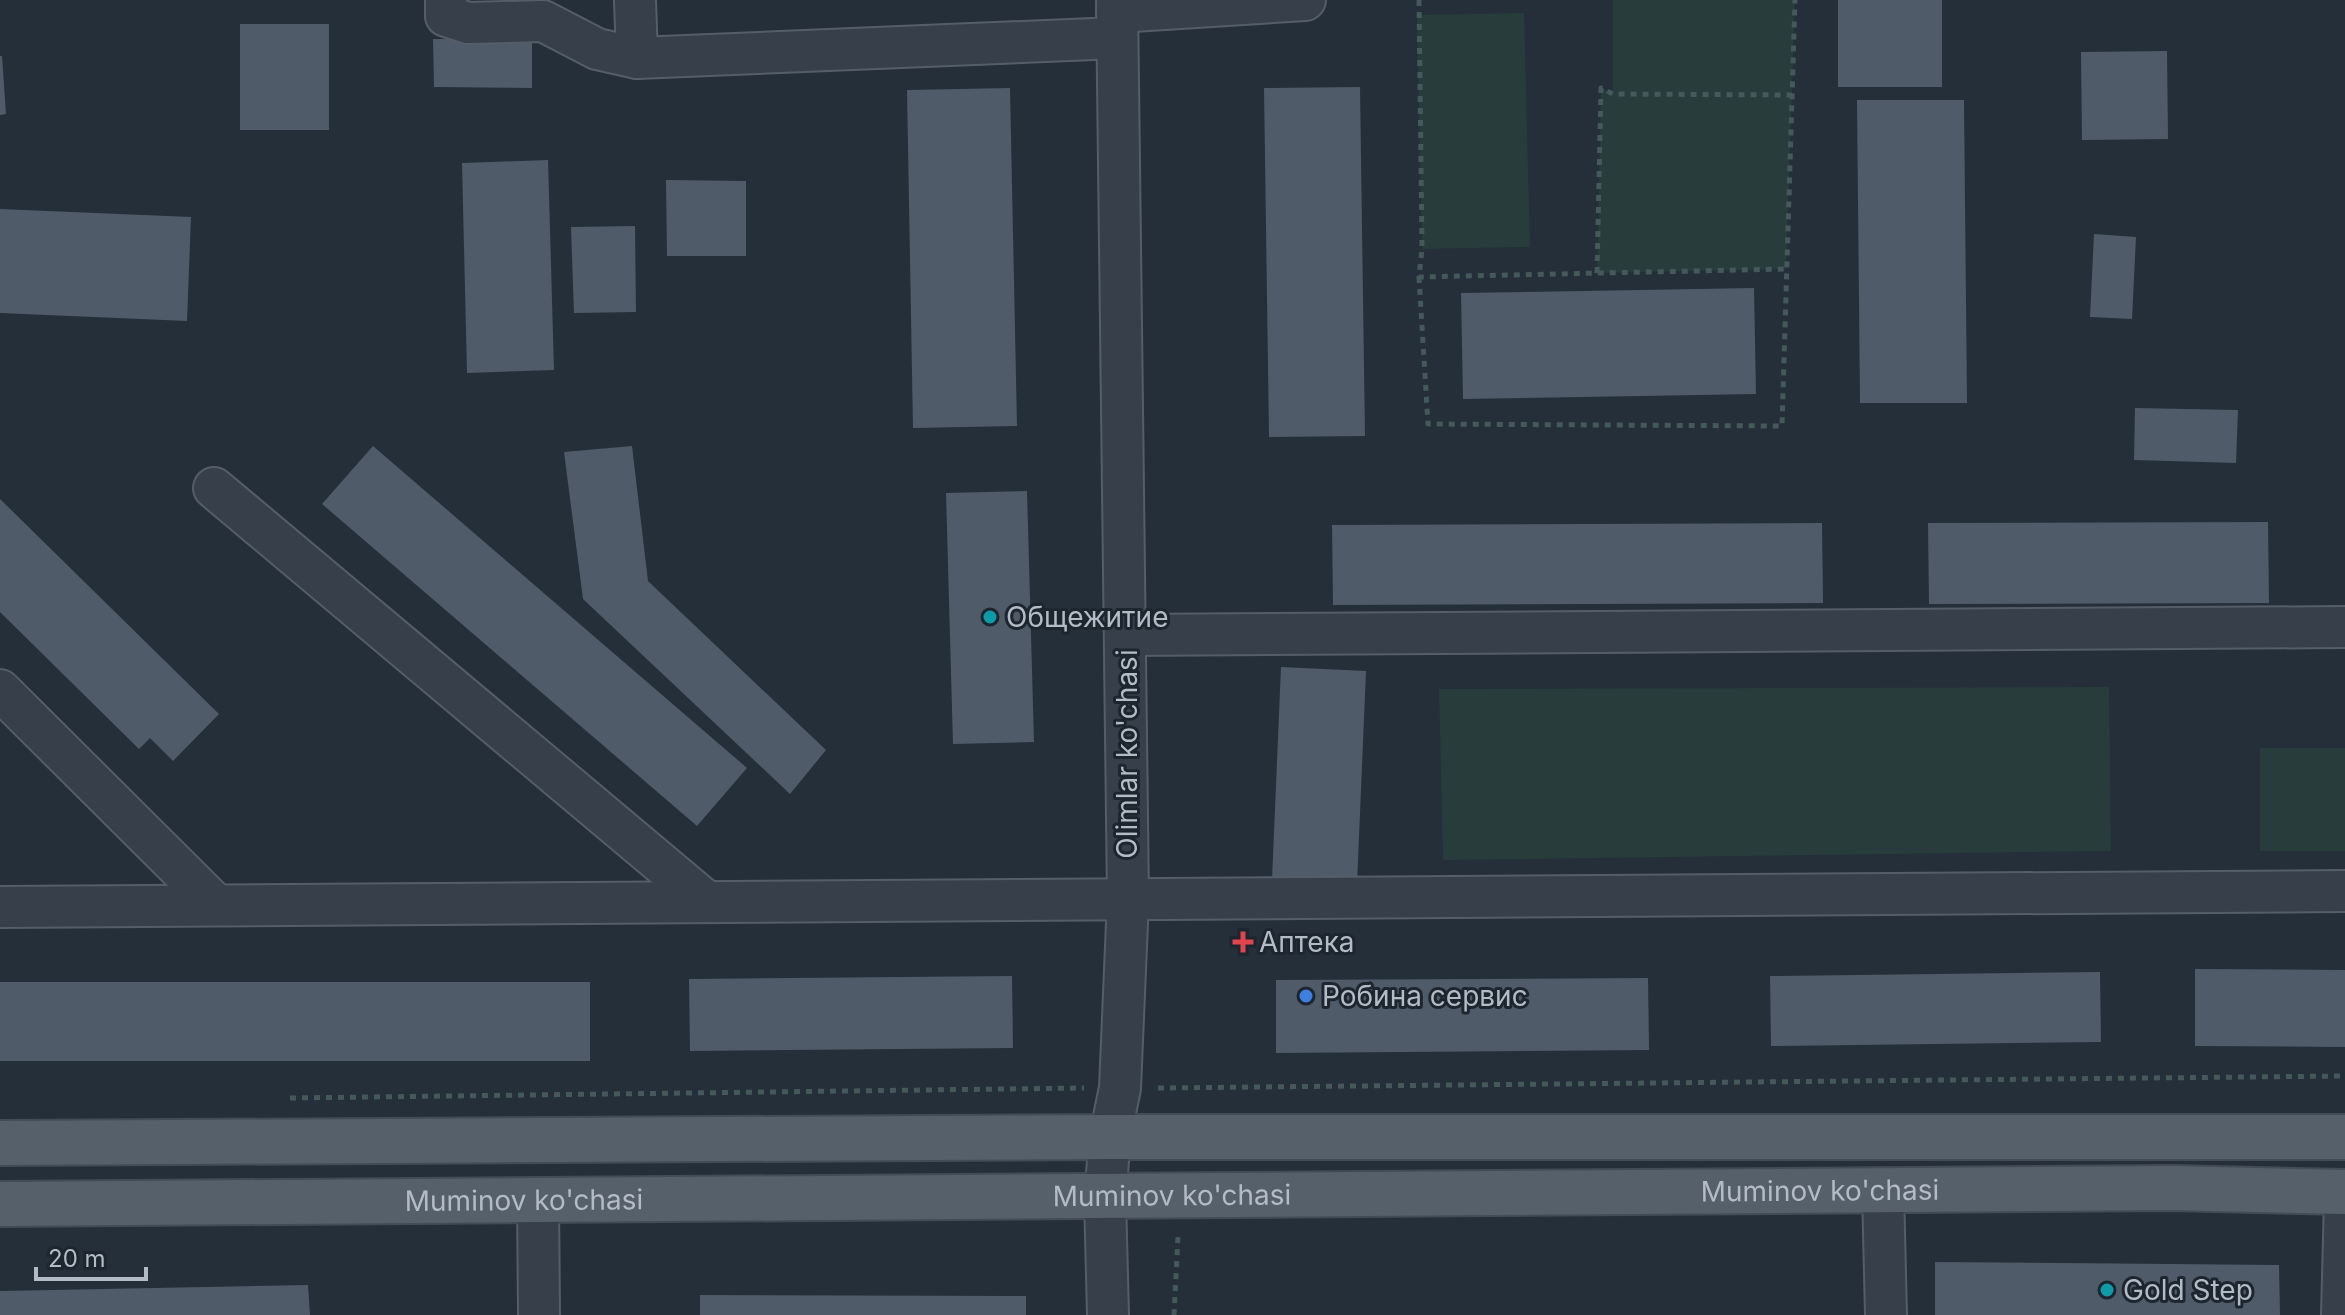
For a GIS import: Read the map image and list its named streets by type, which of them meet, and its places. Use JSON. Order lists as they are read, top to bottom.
{
  "streets": {
    "main road": ["Muminov ko'chasi"],
    "street": ["Olimlar ko'chasi"]
  },
  "crossings": [
    ["Olimlar ko'chasi", "Muminov ko'chasi"]
  ],
  "places": {
    "other": ["Общежитие", "Робина сервис", "Gold Step"],
    "health": ["Аптека"]
  },
  "scale_bar": "20 m"
}
